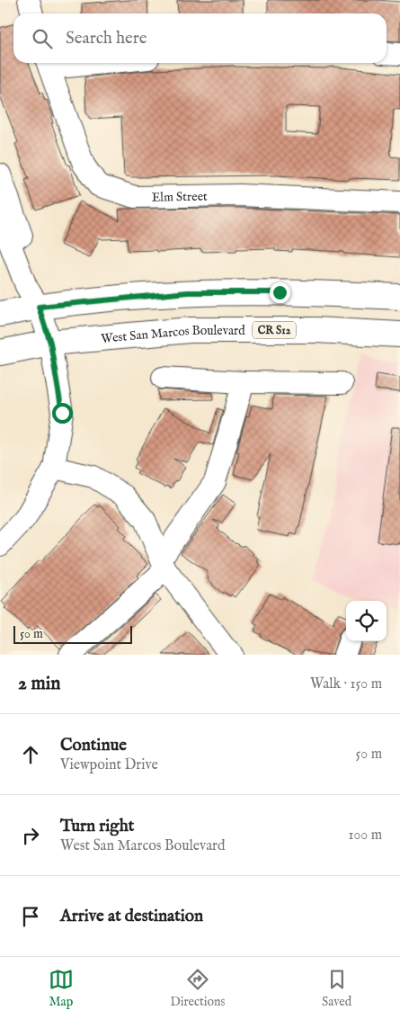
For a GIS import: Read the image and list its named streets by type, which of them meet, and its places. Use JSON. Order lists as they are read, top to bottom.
{
  "streets": {
    "main road": ["CR S12", "West San Marcos Boulevard"],
    "street": ["Elm Street"]
  },
  "scale_bar": "50 m",
  "page": {
    "search": "Search here",
    "scale": "50 m",
    "heading": ["2 min", "Walk · 150 m"],
    "list": [
      ["Continue", "Viewpoint Drive", "50 m"],
      ["Turn right", "West San Marcos Boulevard", "100 m"],
      "Arrive at destination"
    ],
    "nav": ["Map", "Directions", "Saved"]
  }
}
